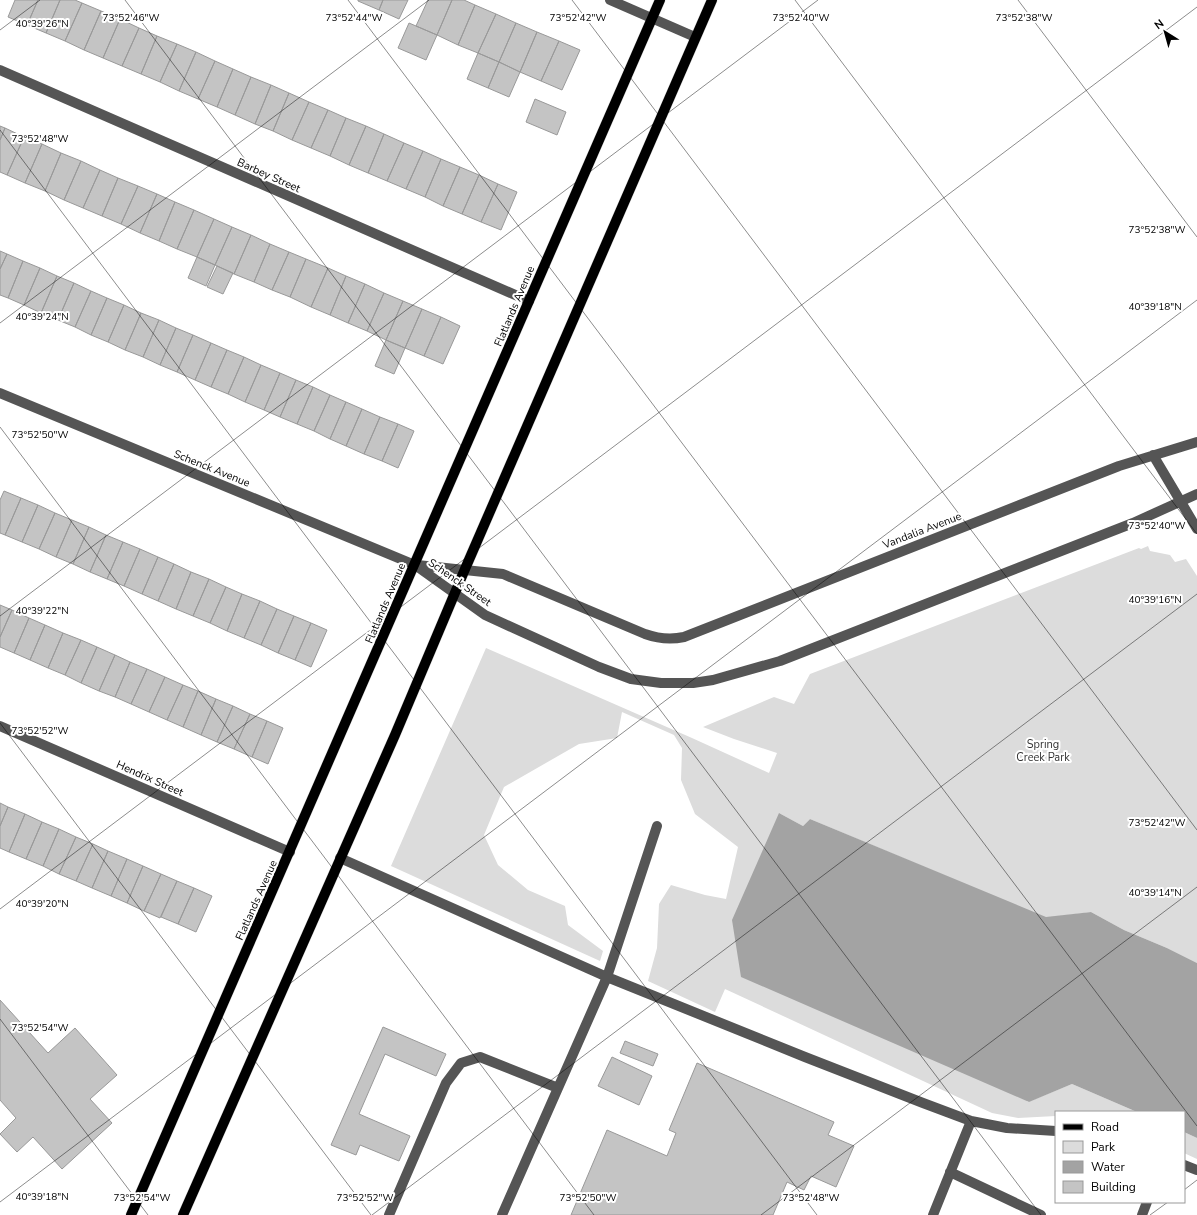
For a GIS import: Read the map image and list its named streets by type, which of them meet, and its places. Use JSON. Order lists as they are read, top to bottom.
{
  "streets": {
    "main road": ["Flatlands Avenue"],
    "street": [
      "Barbey Street",
      "Schenck Avenue",
      "Vandalia Avenue",
      "Schenck Street",
      "Hendrix Street"
    ]
  },
  "crossings": [
    ["Barbey Street", "Flatlands Avenue"],
    ["Flatlands Avenue", "Schenck Avenue"],
    ["Flatlands Avenue", "Schenck Street"],
    ["Flatlands Avenue", "Hendrix Street"],
    ["Schenck Avenue", "Schenck Street"],
    ["Vandalia Avenue", "Schenck Street"]
  ],
  "parks": ["Spring Creek Park"],
  "legend": [
    "Road",
    "Park",
    "Water",
    "Building"
  ],
  "north": "top left",
  "coordinates": [
    "73°52'46\"W",
    "73°52'44\"W",
    "73°52'40\"W",
    "73°52'38\"W",
    "73°52'42\"W",
    "40°39'26\"N",
    "73°52'48\"W",
    "40°39'18\"N",
    "40°39'24\"N",
    "73°52'50\"W",
    "40°39'16\"N",
    "40°39'22\"N",
    "73°52'52\"W",
    "40°39'14\"N",
    "40°39'20\"N",
    "73°52'54\"W"
  ]
}
